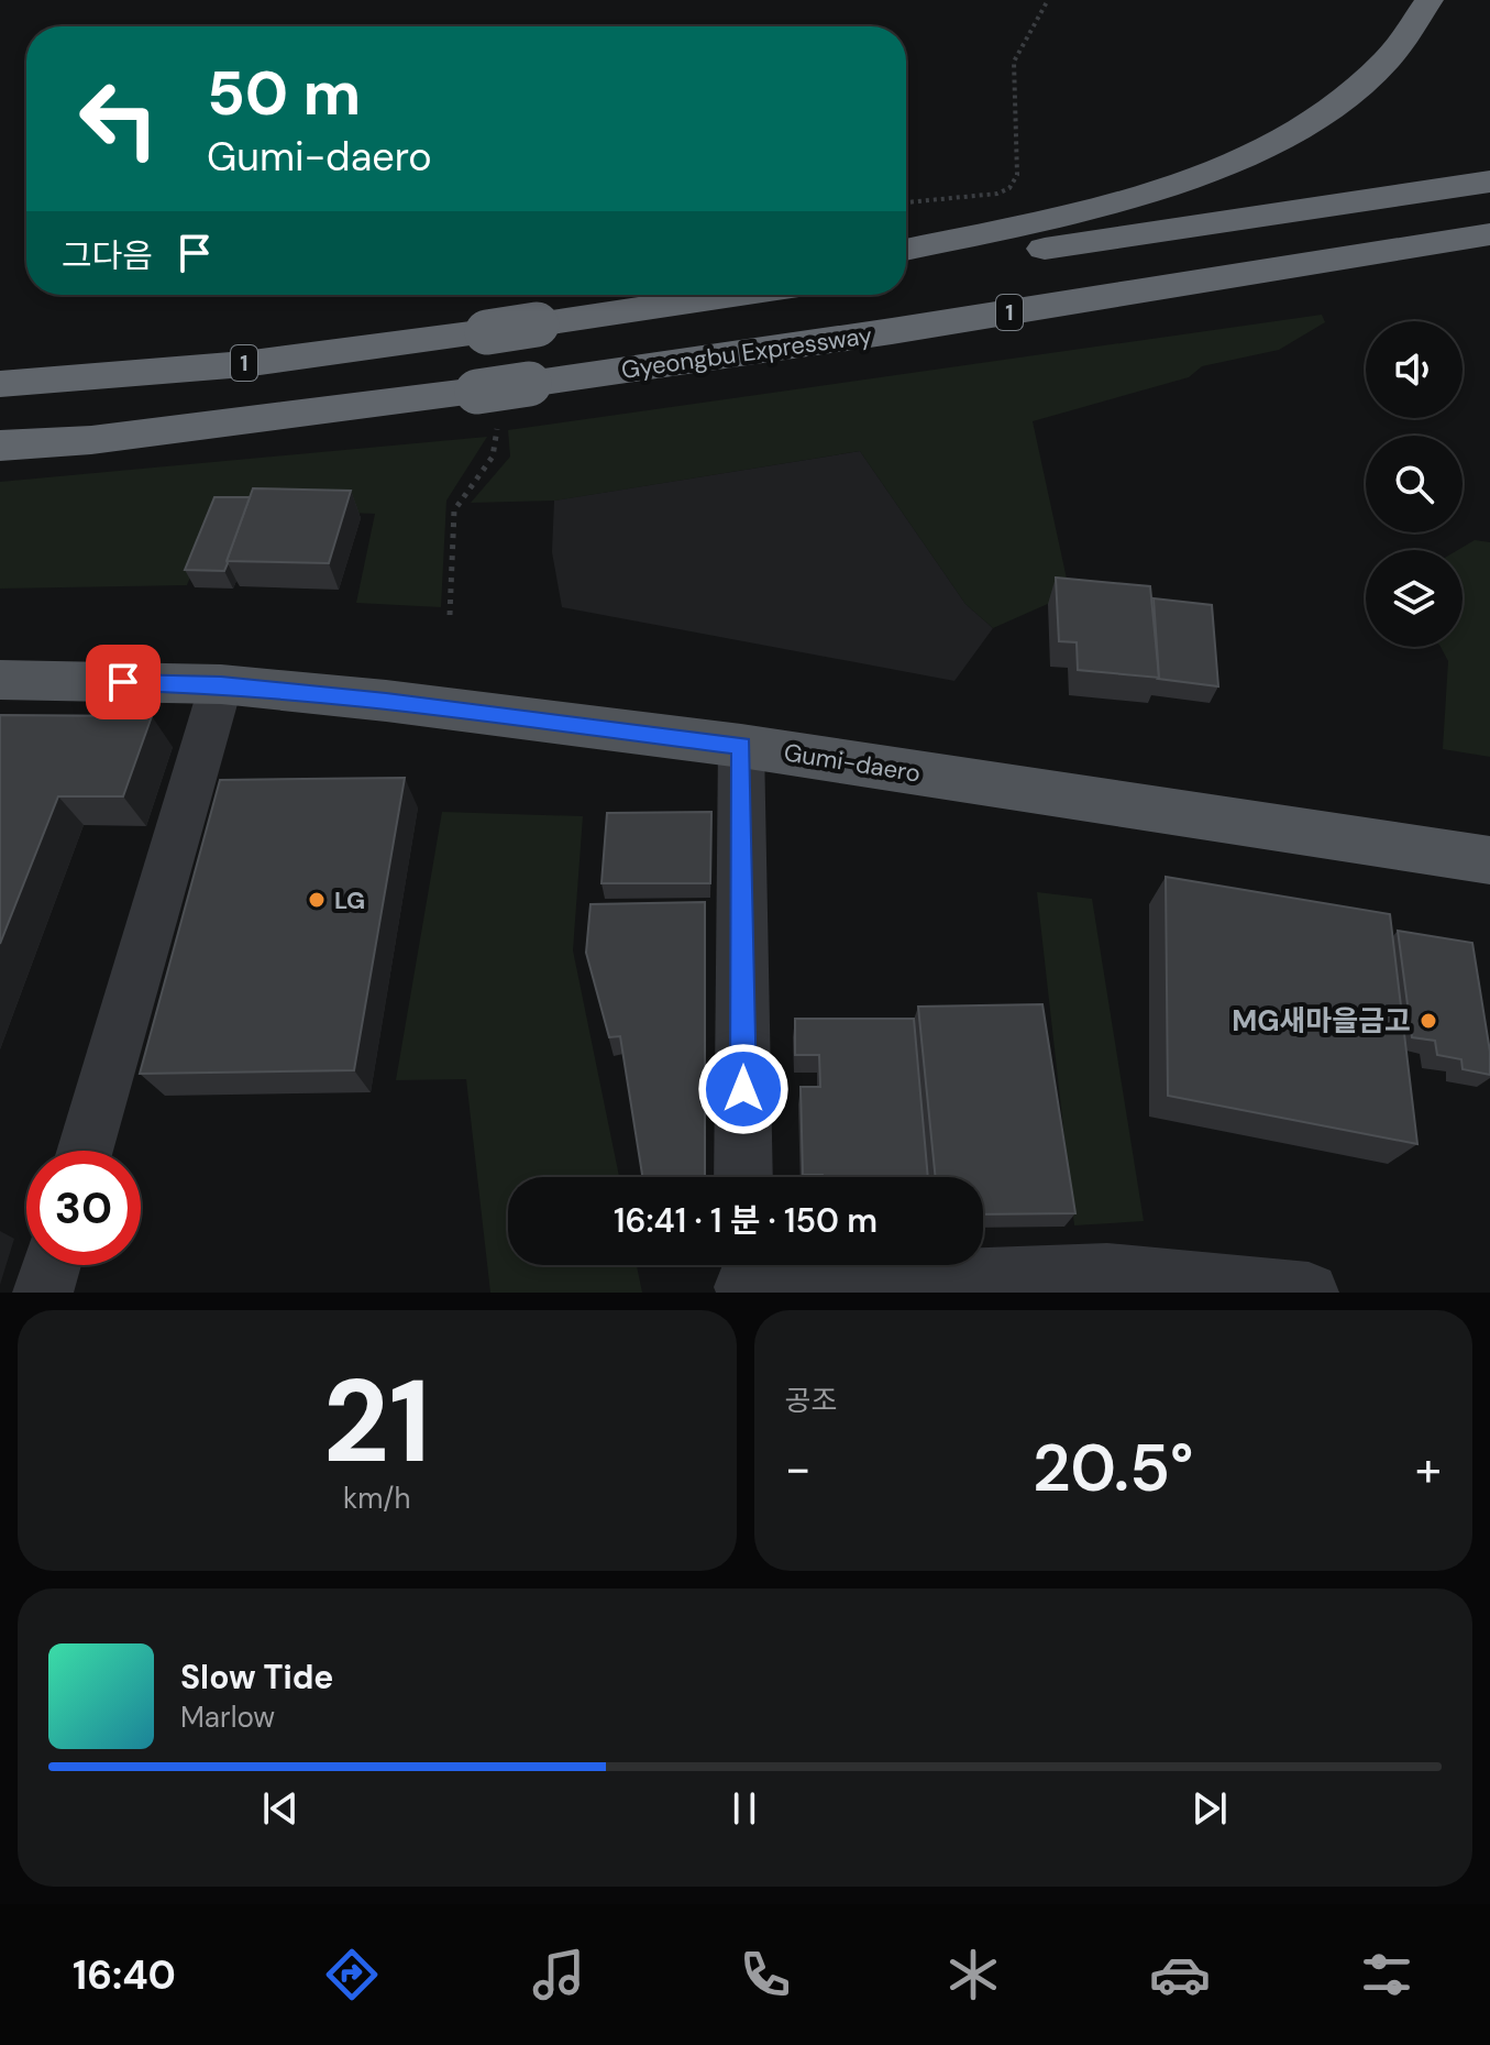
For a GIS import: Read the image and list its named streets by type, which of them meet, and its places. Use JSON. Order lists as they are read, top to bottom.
{
  "streets": {
    "highway": ["1", "Gyeongbu Expressway"],
    "main road": ["Gumi-daero"]
  },
  "places": ["LG", "MG새마을금고"],
  "page": {
    "turn": ["50 m", "Gumi-daero"],
    "then": "그다음",
    "limit": "30",
    "trip": "16:41 · 1 분 · 150 m",
    "tile": [
      ["21", "km/h"],
      "공조"
    ],
    "heat": ["−", "20.5°", "+"],
    "song": ["Slow Tide", "Marlow"],
    "tabs": "16:40"
  }
}
